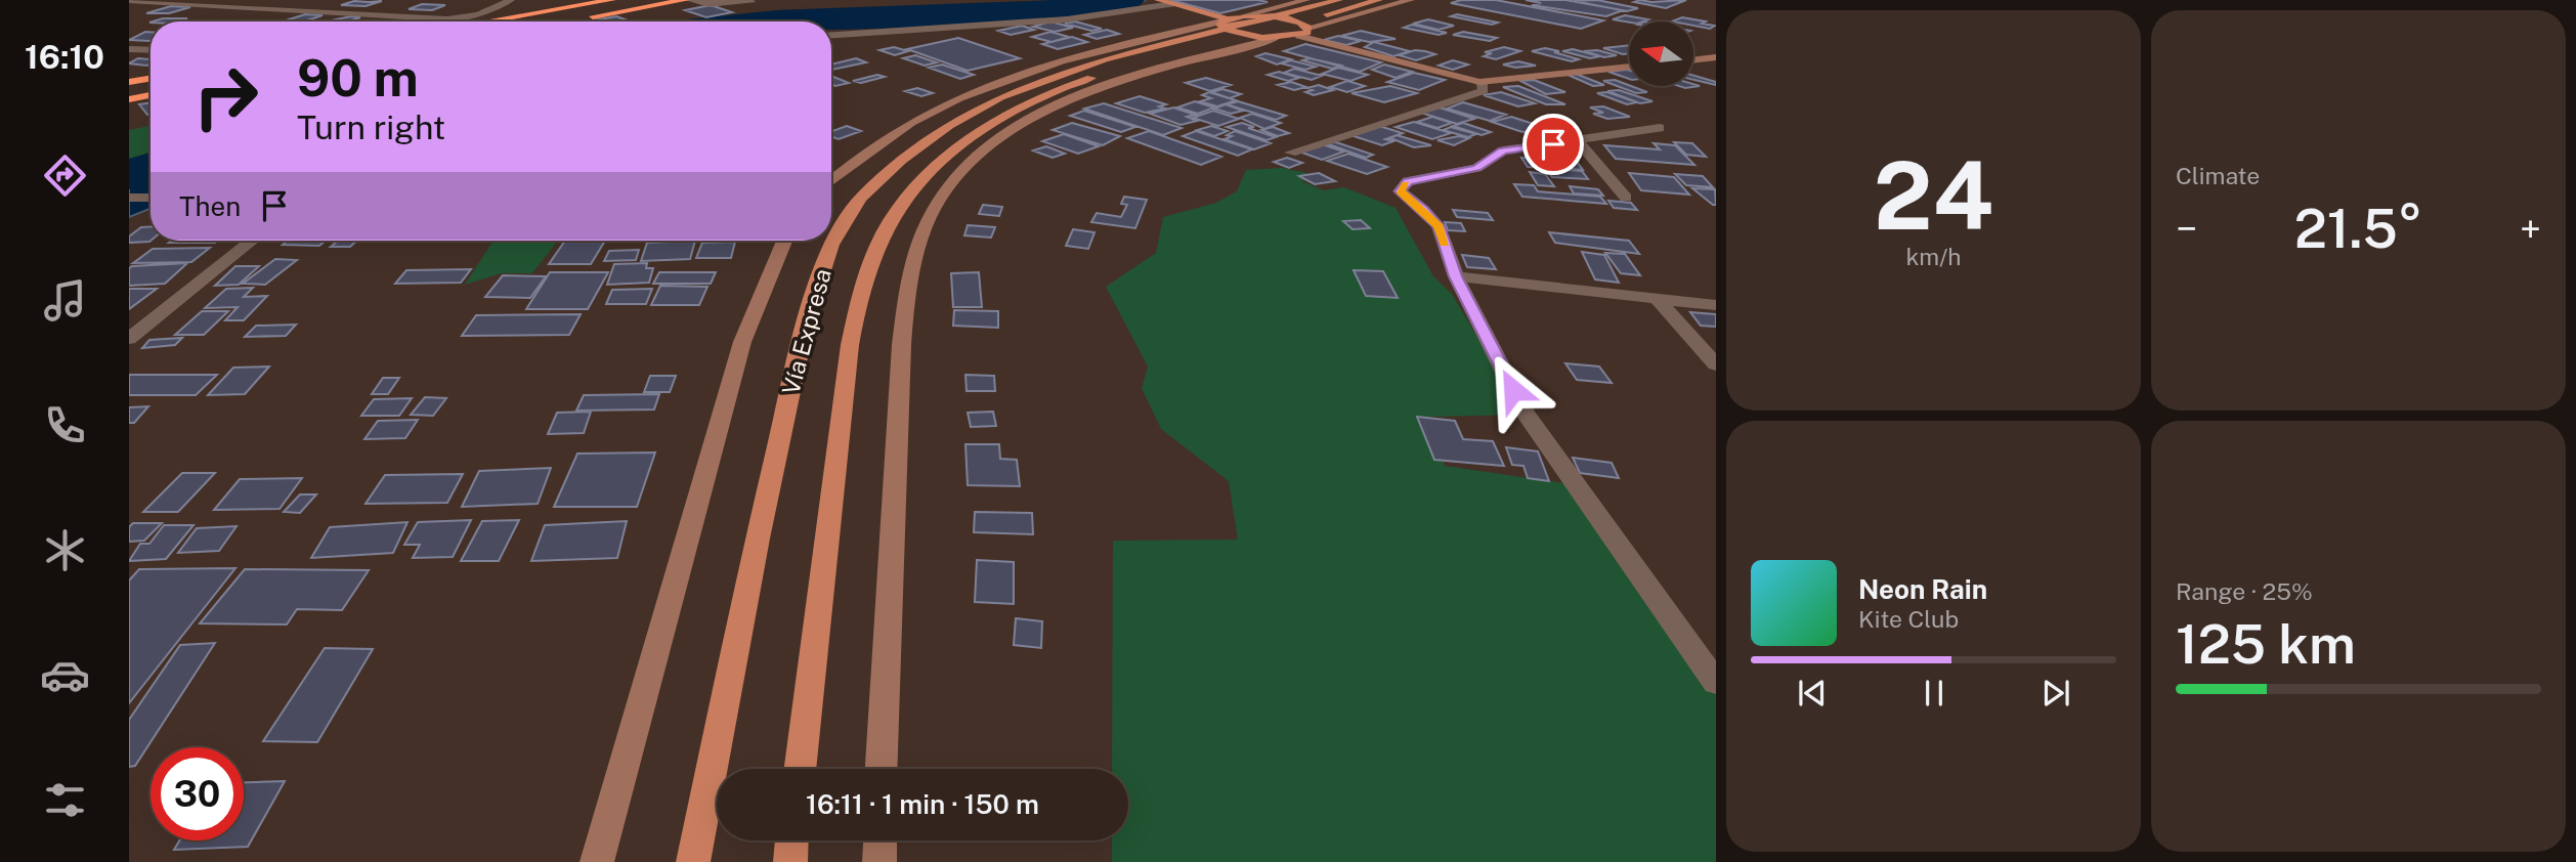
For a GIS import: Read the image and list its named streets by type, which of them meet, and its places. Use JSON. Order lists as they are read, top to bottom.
{
  "streets": {
    "main road": ["Vía Expresa"]
  },
  "north": "left",
  "page": {
    "tabs": "16:10",
    "tile": [
      ["24", "km/h"],
      "Climate",
      ["Range · 25%", "125 km"]
    ],
    "turn": ["90 m", "Turn right"],
    "then": "Then",
    "heat": ["−", "21.5°", "+"],
    "song": ["Neon Rain", "Kite Club"],
    "limit": "30",
    "trip": "16:11 · 1 min · 150 m"
  }
}
